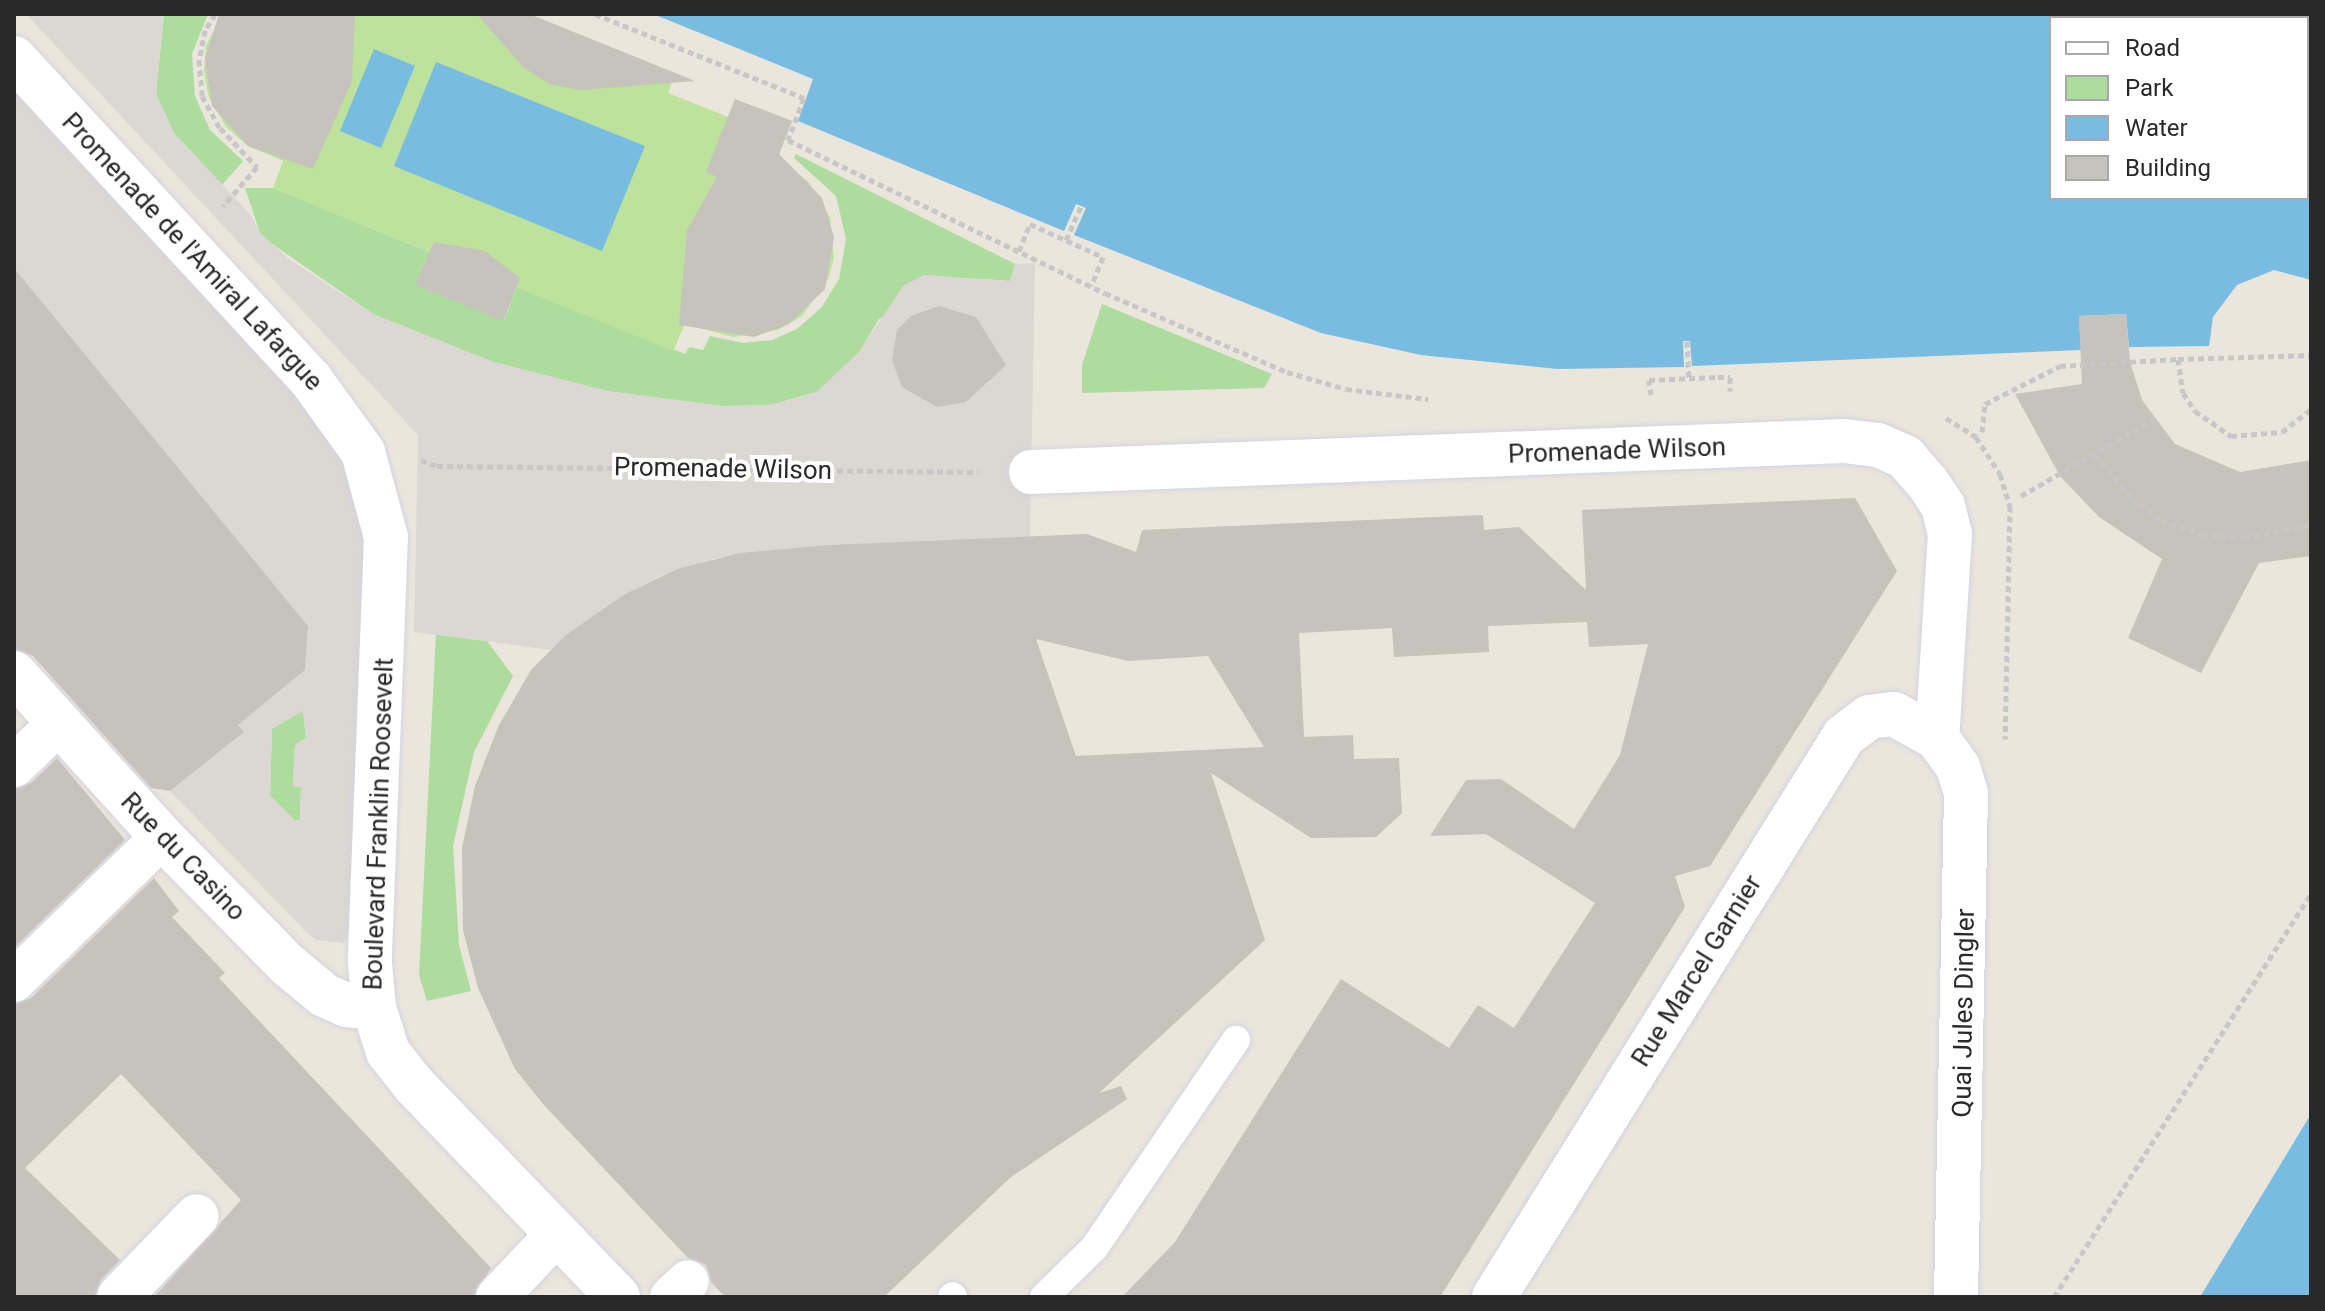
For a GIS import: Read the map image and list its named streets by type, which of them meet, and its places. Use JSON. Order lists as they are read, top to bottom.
{
  "streets": {
    "street": [
      "Promenade de l'Amiral Lafargue",
      "Promenade Wilson",
      "Boulevard Franklin Roosevelt",
      "Rue du Casino",
      "Rue Marcel Garnier",
      "Quai Jules Dingler"
    ]
  },
  "crossings": [
    ["Promenade de l'Amiral Lafargue", "Boulevard Franklin Roosevelt"],
    ["Promenade Wilson", "Rue Marcel Garnier"],
    ["Promenade Wilson", "Quai Jules Dingler"],
    ["Boulevard Franklin Roosevelt", "Rue du Casino"],
    ["Rue Marcel Garnier", "Quai Jules Dingler"]
  ],
  "legend": [
    "Road",
    "Park",
    "Water",
    "Building"
  ]
}
